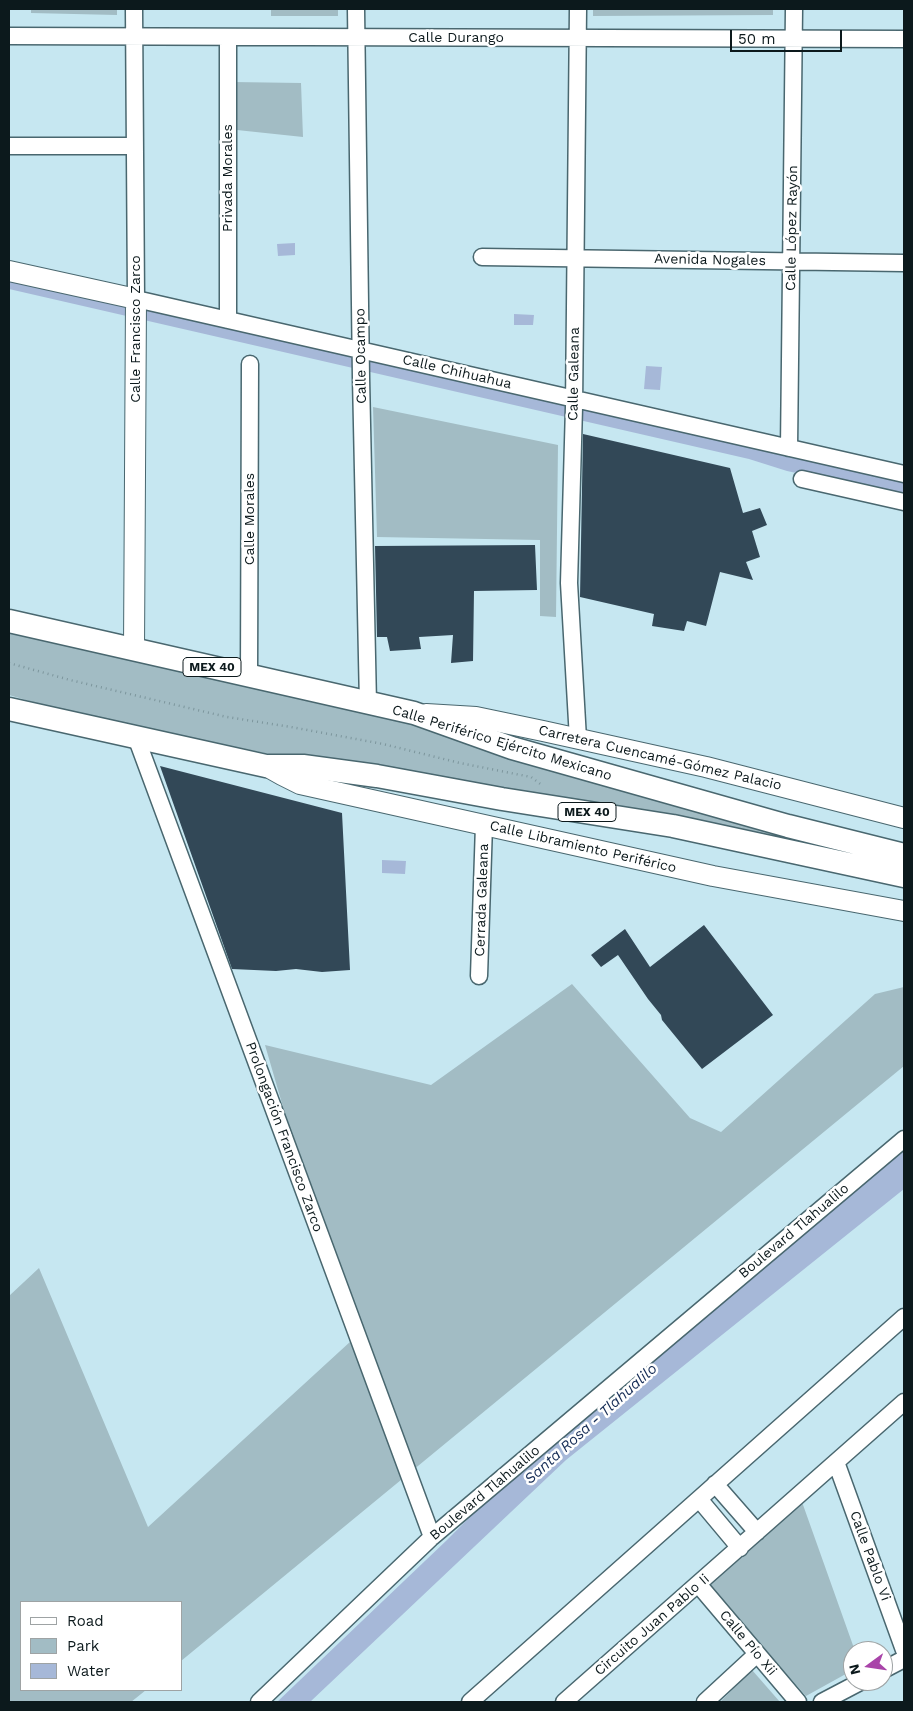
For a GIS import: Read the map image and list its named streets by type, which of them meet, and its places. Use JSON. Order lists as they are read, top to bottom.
{
  "streets": {
    "highway": ["MEX 40", "Calle Periférico Ejército Mexicano"],
    "main road": [
      "Calle Francisco Zarco",
      "Calle Chihuahua",
      "Carretera Cuencamé-Gómez Palacio",
      "Calle Libramiento Periférico"
    ],
    "street": [
      "Calle Durango",
      "Privada Morales",
      "Calle López Rayón",
      "Avenida Nogales",
      "Calle Ocampo",
      "Calle Galeana",
      "Calle Morales",
      "Cerrada Galeana",
      "Prolongación Francisco Zarco",
      "Boulevard Tlahualilo",
      "Calle Pablo Vi",
      "Circuito Juan Pablo Ii",
      "Calle Pío Xii"
    ]
  },
  "crossings": [
    ["Calle Durango", "Privada Morales"],
    ["Calle Durango", "Calle López Rayón"],
    ["Calle Durango", "Calle Francisco Zarco"],
    ["Calle Durango", "Calle Ocampo"],
    ["Calle Durango", "Calle Galeana"],
    ["Privada Morales", "Calle Chihuahua"],
    ["Calle López Rayón", "Avenida Nogales"],
    ["Calle López Rayón", "Calle Chihuahua"],
    ["Avenida Nogales", "Calle Galeana"],
    ["Calle Francisco Zarco", "Calle Chihuahua"],
    ["Calle Francisco Zarco", "Calle Periférico Ejército Mexicano"],
    ["Calle Ocampo", "Calle Chihuahua"],
    ["Calle Ocampo", "Calle Periférico Ejército Mexicano"],
    ["Calle Chihuahua", "Calle Galeana"],
    ["Calle Galeana", "Carretera Cuencamé-Gómez Palacio"],
    ["Calle Morales", "Calle Periférico Ejército Mexicano"],
    ["MEX 40", "Calle Libramiento Periférico"],
    ["MEX 40", "Prolongación Francisco Zarco"],
    ["Calle Periférico Ejército Mexicano", "Carretera Cuencamé-Gómez Palacio"],
    ["Calle Libramiento Periférico", "Cerrada Galeana"],
    ["Prolongación Francisco Zarco", "Boulevard Tlahualilo"],
    ["Calle Pablo Vi", "Circuito Juan Pablo Ii"],
    ["Circuito Juan Pablo Ii", "Calle Pío Xii"]
  ],
  "water": ["Santa Rosa - Tlahualilo"],
  "legend": ["Road", "Park", "Water"],
  "scale_bar": "50 m",
  "north": "left"
}
